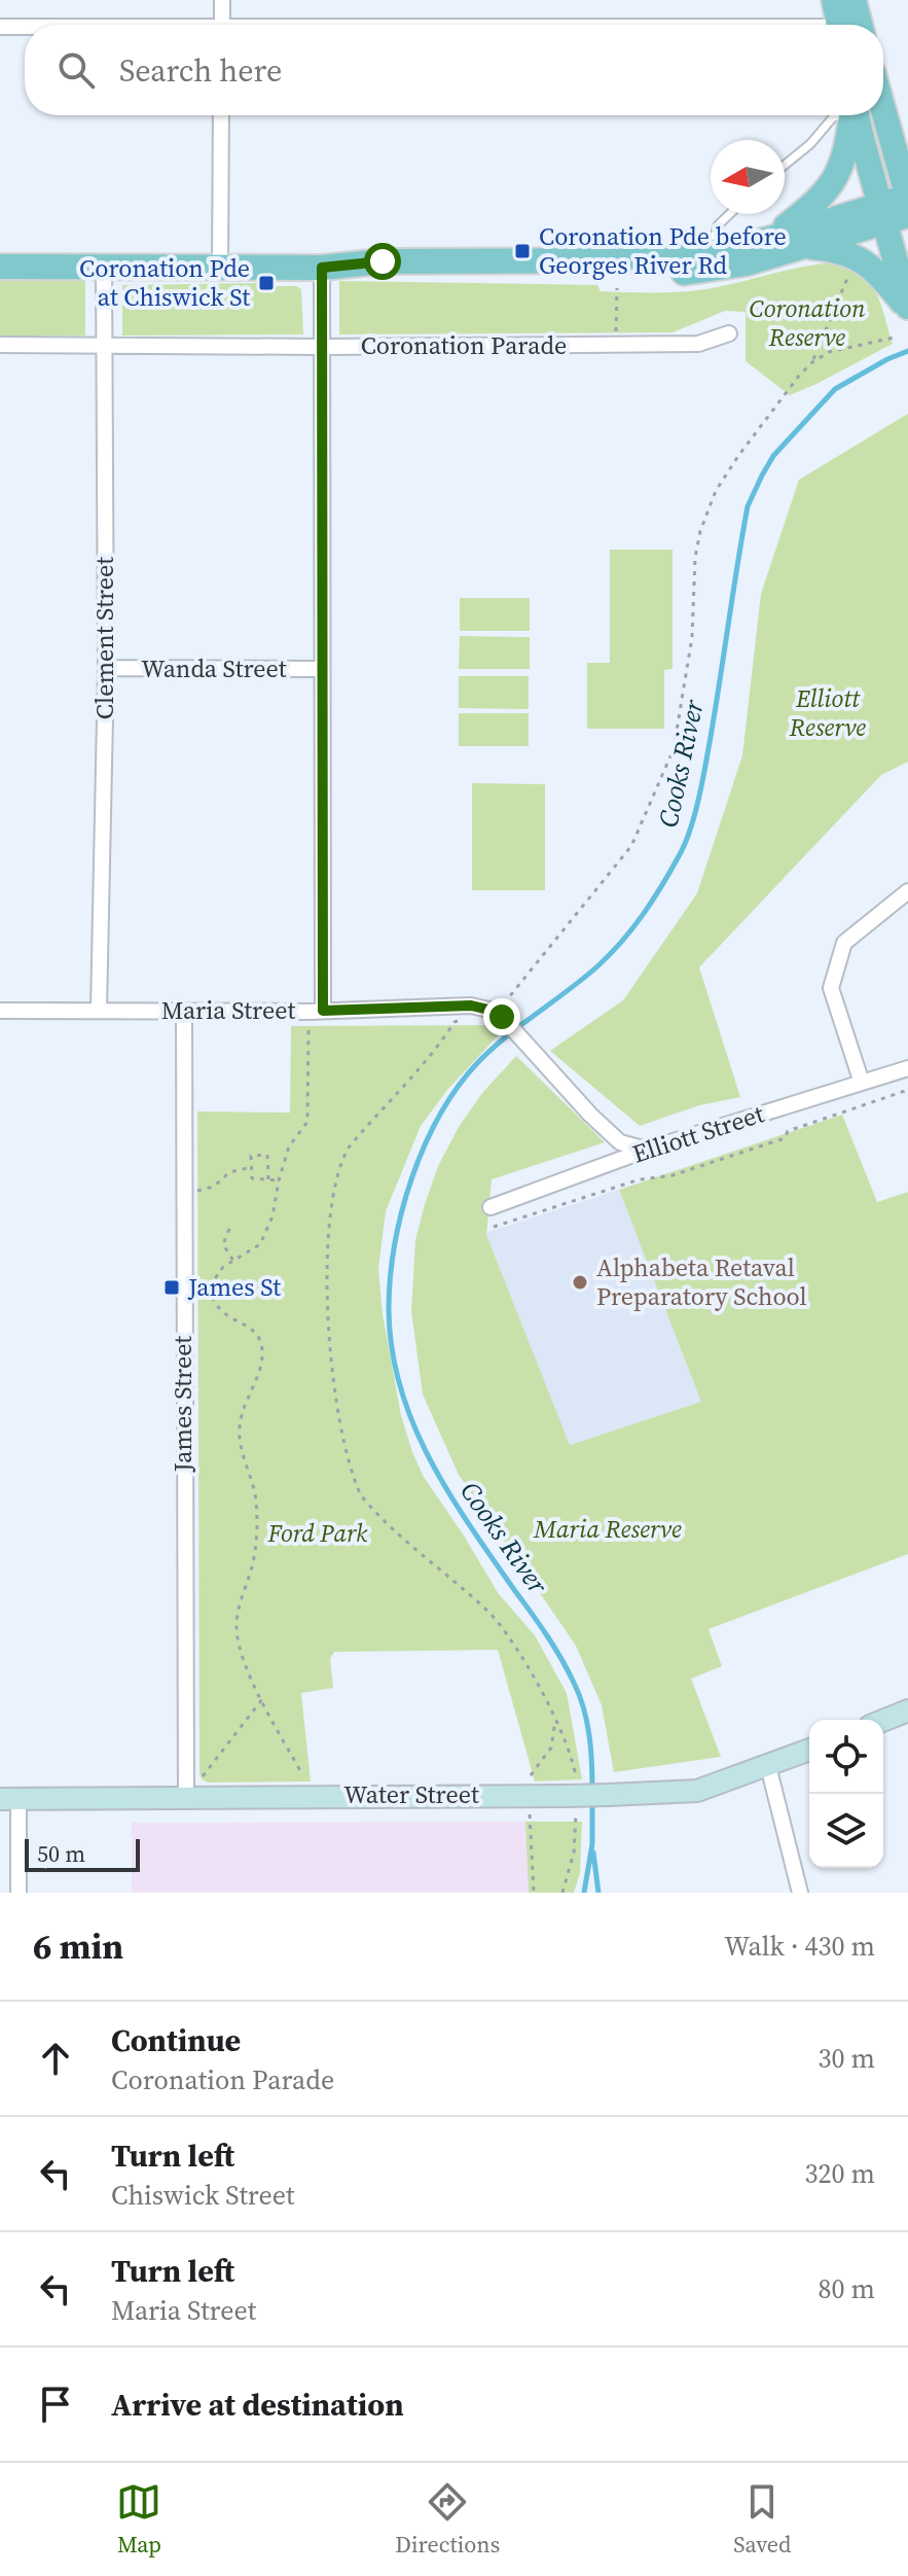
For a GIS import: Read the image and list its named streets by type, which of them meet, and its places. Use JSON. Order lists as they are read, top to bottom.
{
  "streets": {
    "main road": ["Water Street"],
    "street": [
      "Coronation Parade",
      "Clement Street",
      "Wanda Street",
      "Maria Street",
      "Elliott Street",
      "James Street"
    ]
  },
  "crossings": [
    ["Coronation Parade", "Clement Street"],
    ["Clement Street", "Wanda Street"],
    ["Clement Street", "Maria Street"],
    ["Maria Street", "James Street"],
    ["James Street", "Water Street"]
  ],
  "water": ["Cooks River"],
  "parks": [
    "Coronation Reserve",
    "Elliott Reserve",
    "Maria Reserve",
    "Ford Park"
  ],
  "places": {
    "transit": ["Coronation Pde before Georges River Rd", "Coronation Pde at Chiswick St", "James St"],
    "other": ["Alphabeta Retaval Preparatory School"]
  },
  "scale_bar": "50 m",
  "north": "left",
  "page": {
    "search": "Search here",
    "scale": "50 m",
    "heading": ["6 min", "Walk · 430 m"],
    "list": [
      ["Continue", "Coronation Parade", "30 m"],
      ["Turn left", "Chiswick Street", "320 m"],
      ["Turn left", "Maria Street", "80 m"],
      "Arrive at destination"
    ],
    "nav": ["Map", "Directions", "Saved"]
  }
}
